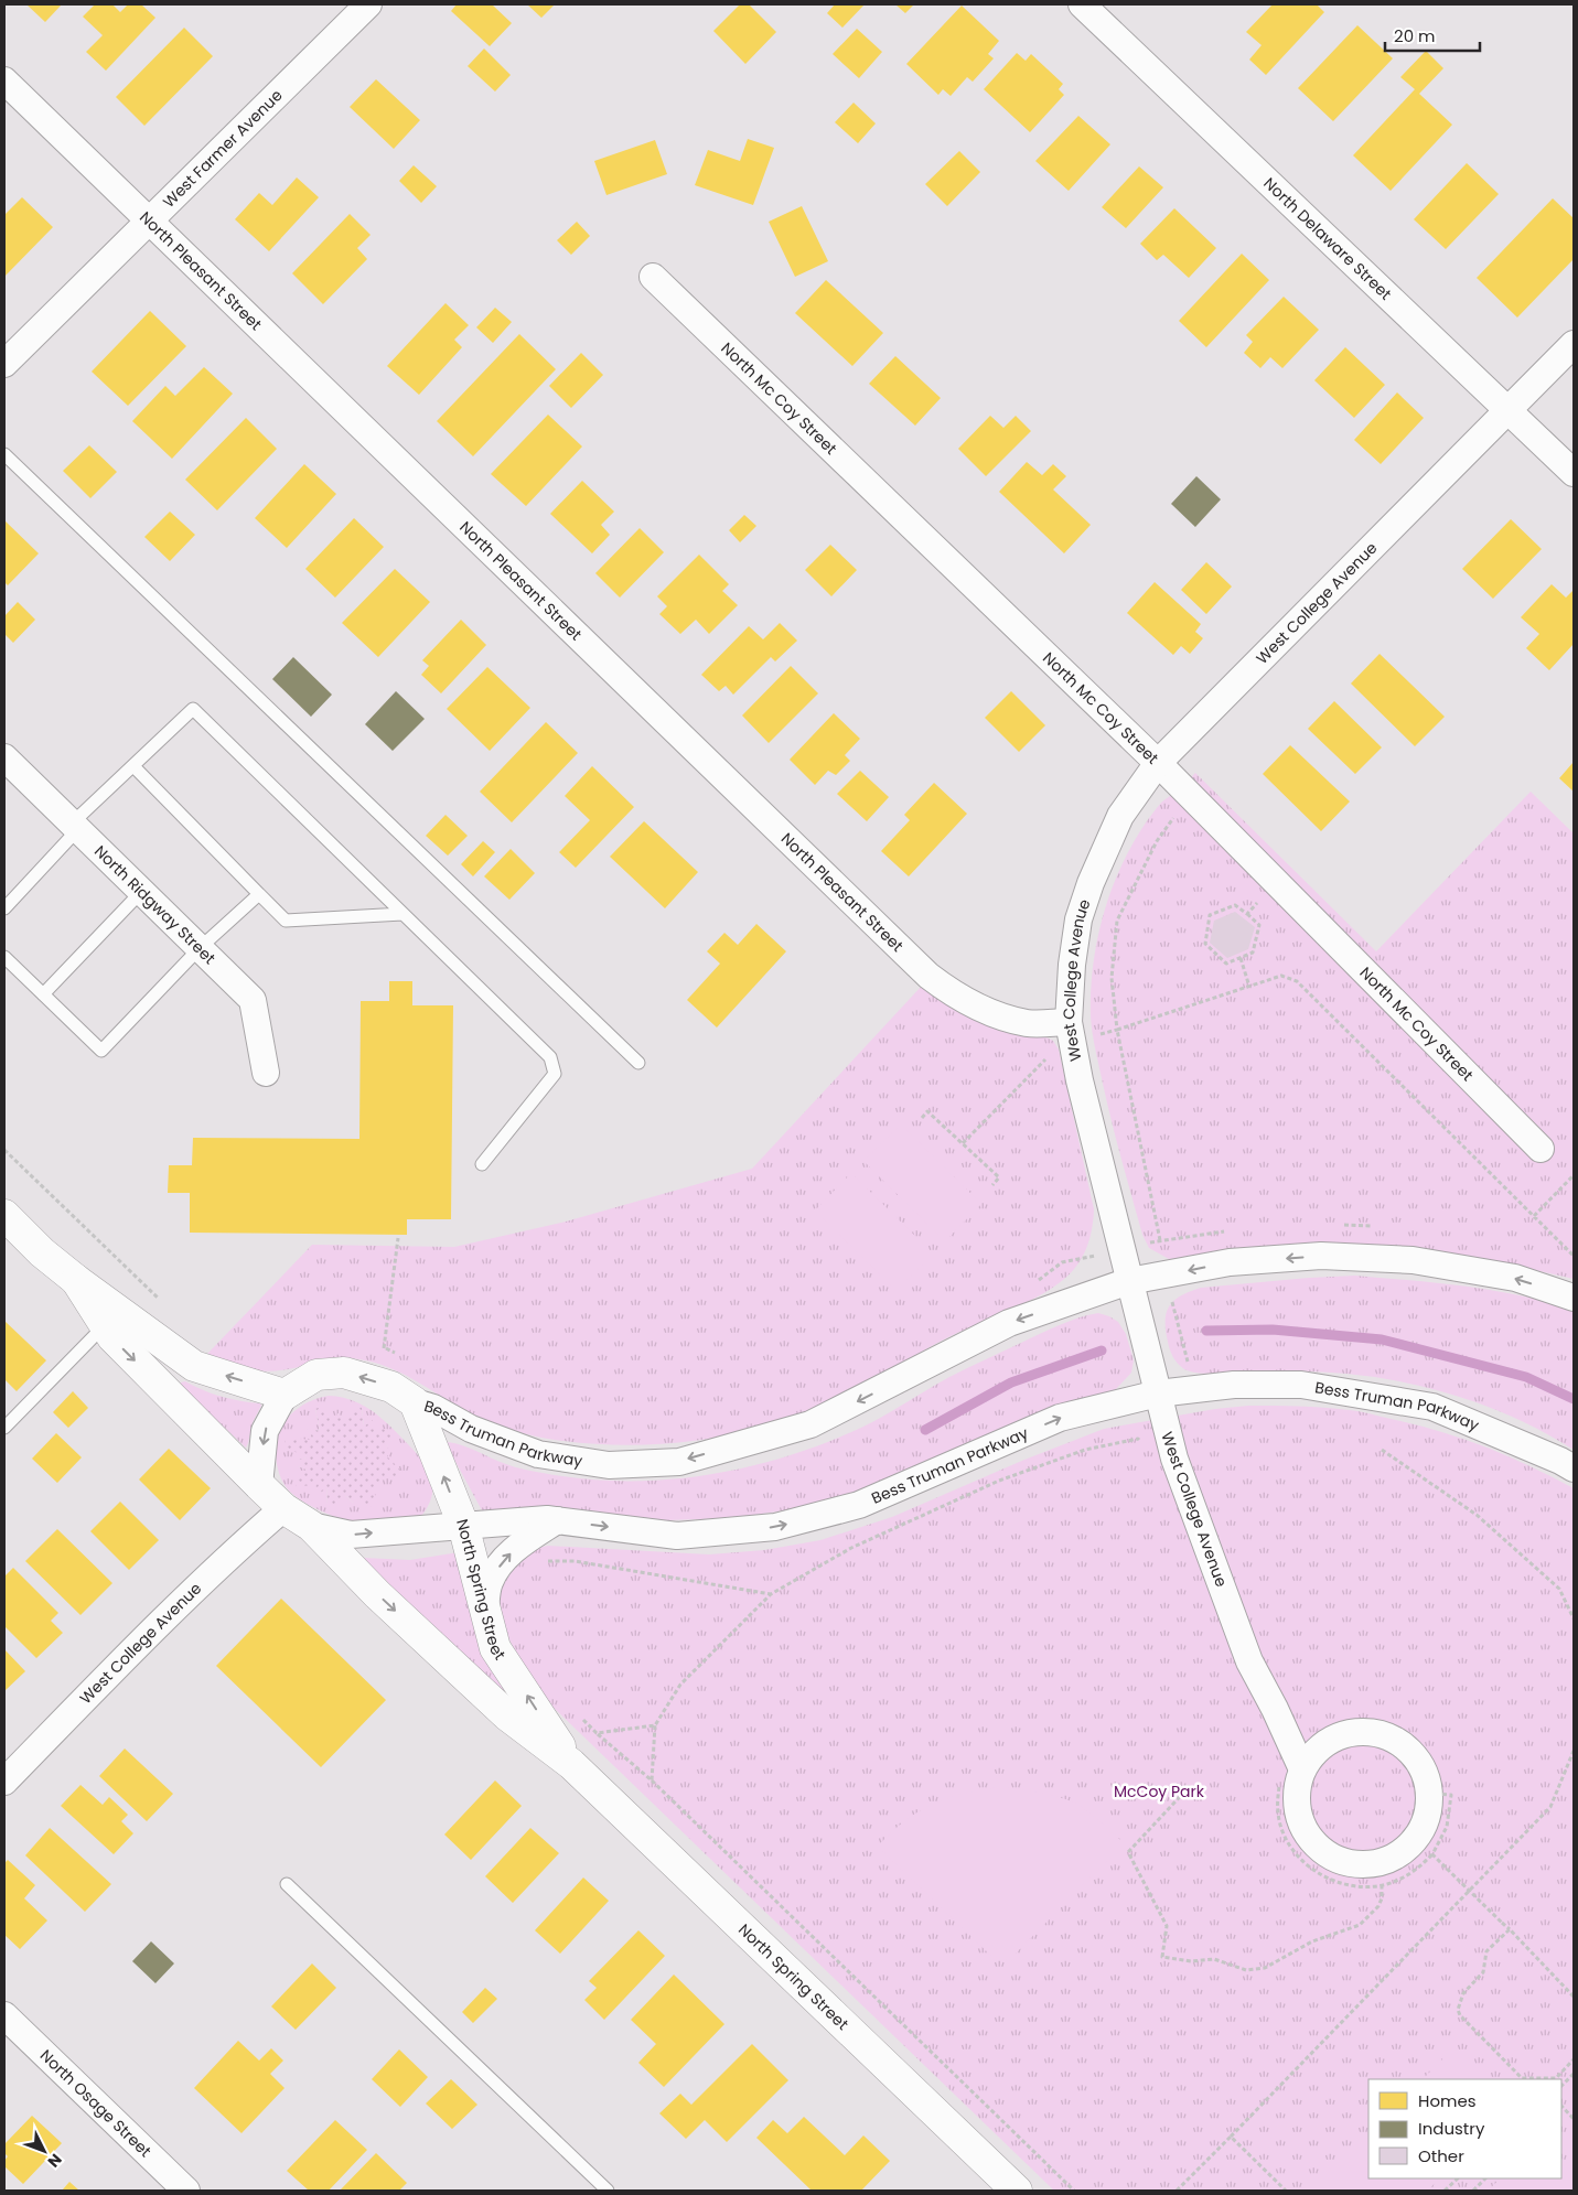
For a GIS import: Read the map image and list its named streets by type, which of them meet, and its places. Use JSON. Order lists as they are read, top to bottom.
{
  "streets": {
    "street": [
      "West Farmer Avenue",
      "North Delaware Street",
      "North Pleasant Street",
      "North Mc Coy Street",
      "West College Avenue",
      "North Ridgway Street",
      "Bess Truman Parkway",
      "North Spring Street",
      "North Osage Street"
    ]
  },
  "crossings": [
    ["West Farmer Avenue", "North Pleasant Street"],
    ["North Delaware Street", "West College Avenue"],
    ["North Pleasant Street", "West College Avenue"],
    ["North Mc Coy Street", "West College Avenue"],
    ["West College Avenue", "Bess Truman Parkway"],
    ["West College Avenue", "North Spring Street"],
    ["Bess Truman Parkway", "North Spring Street"]
  ],
  "parks": ["McCoy Park"],
  "legend": ["Homes", "Industry", "Other"],
  "scale_bar": "20 m",
  "north": "bottom right"
}
